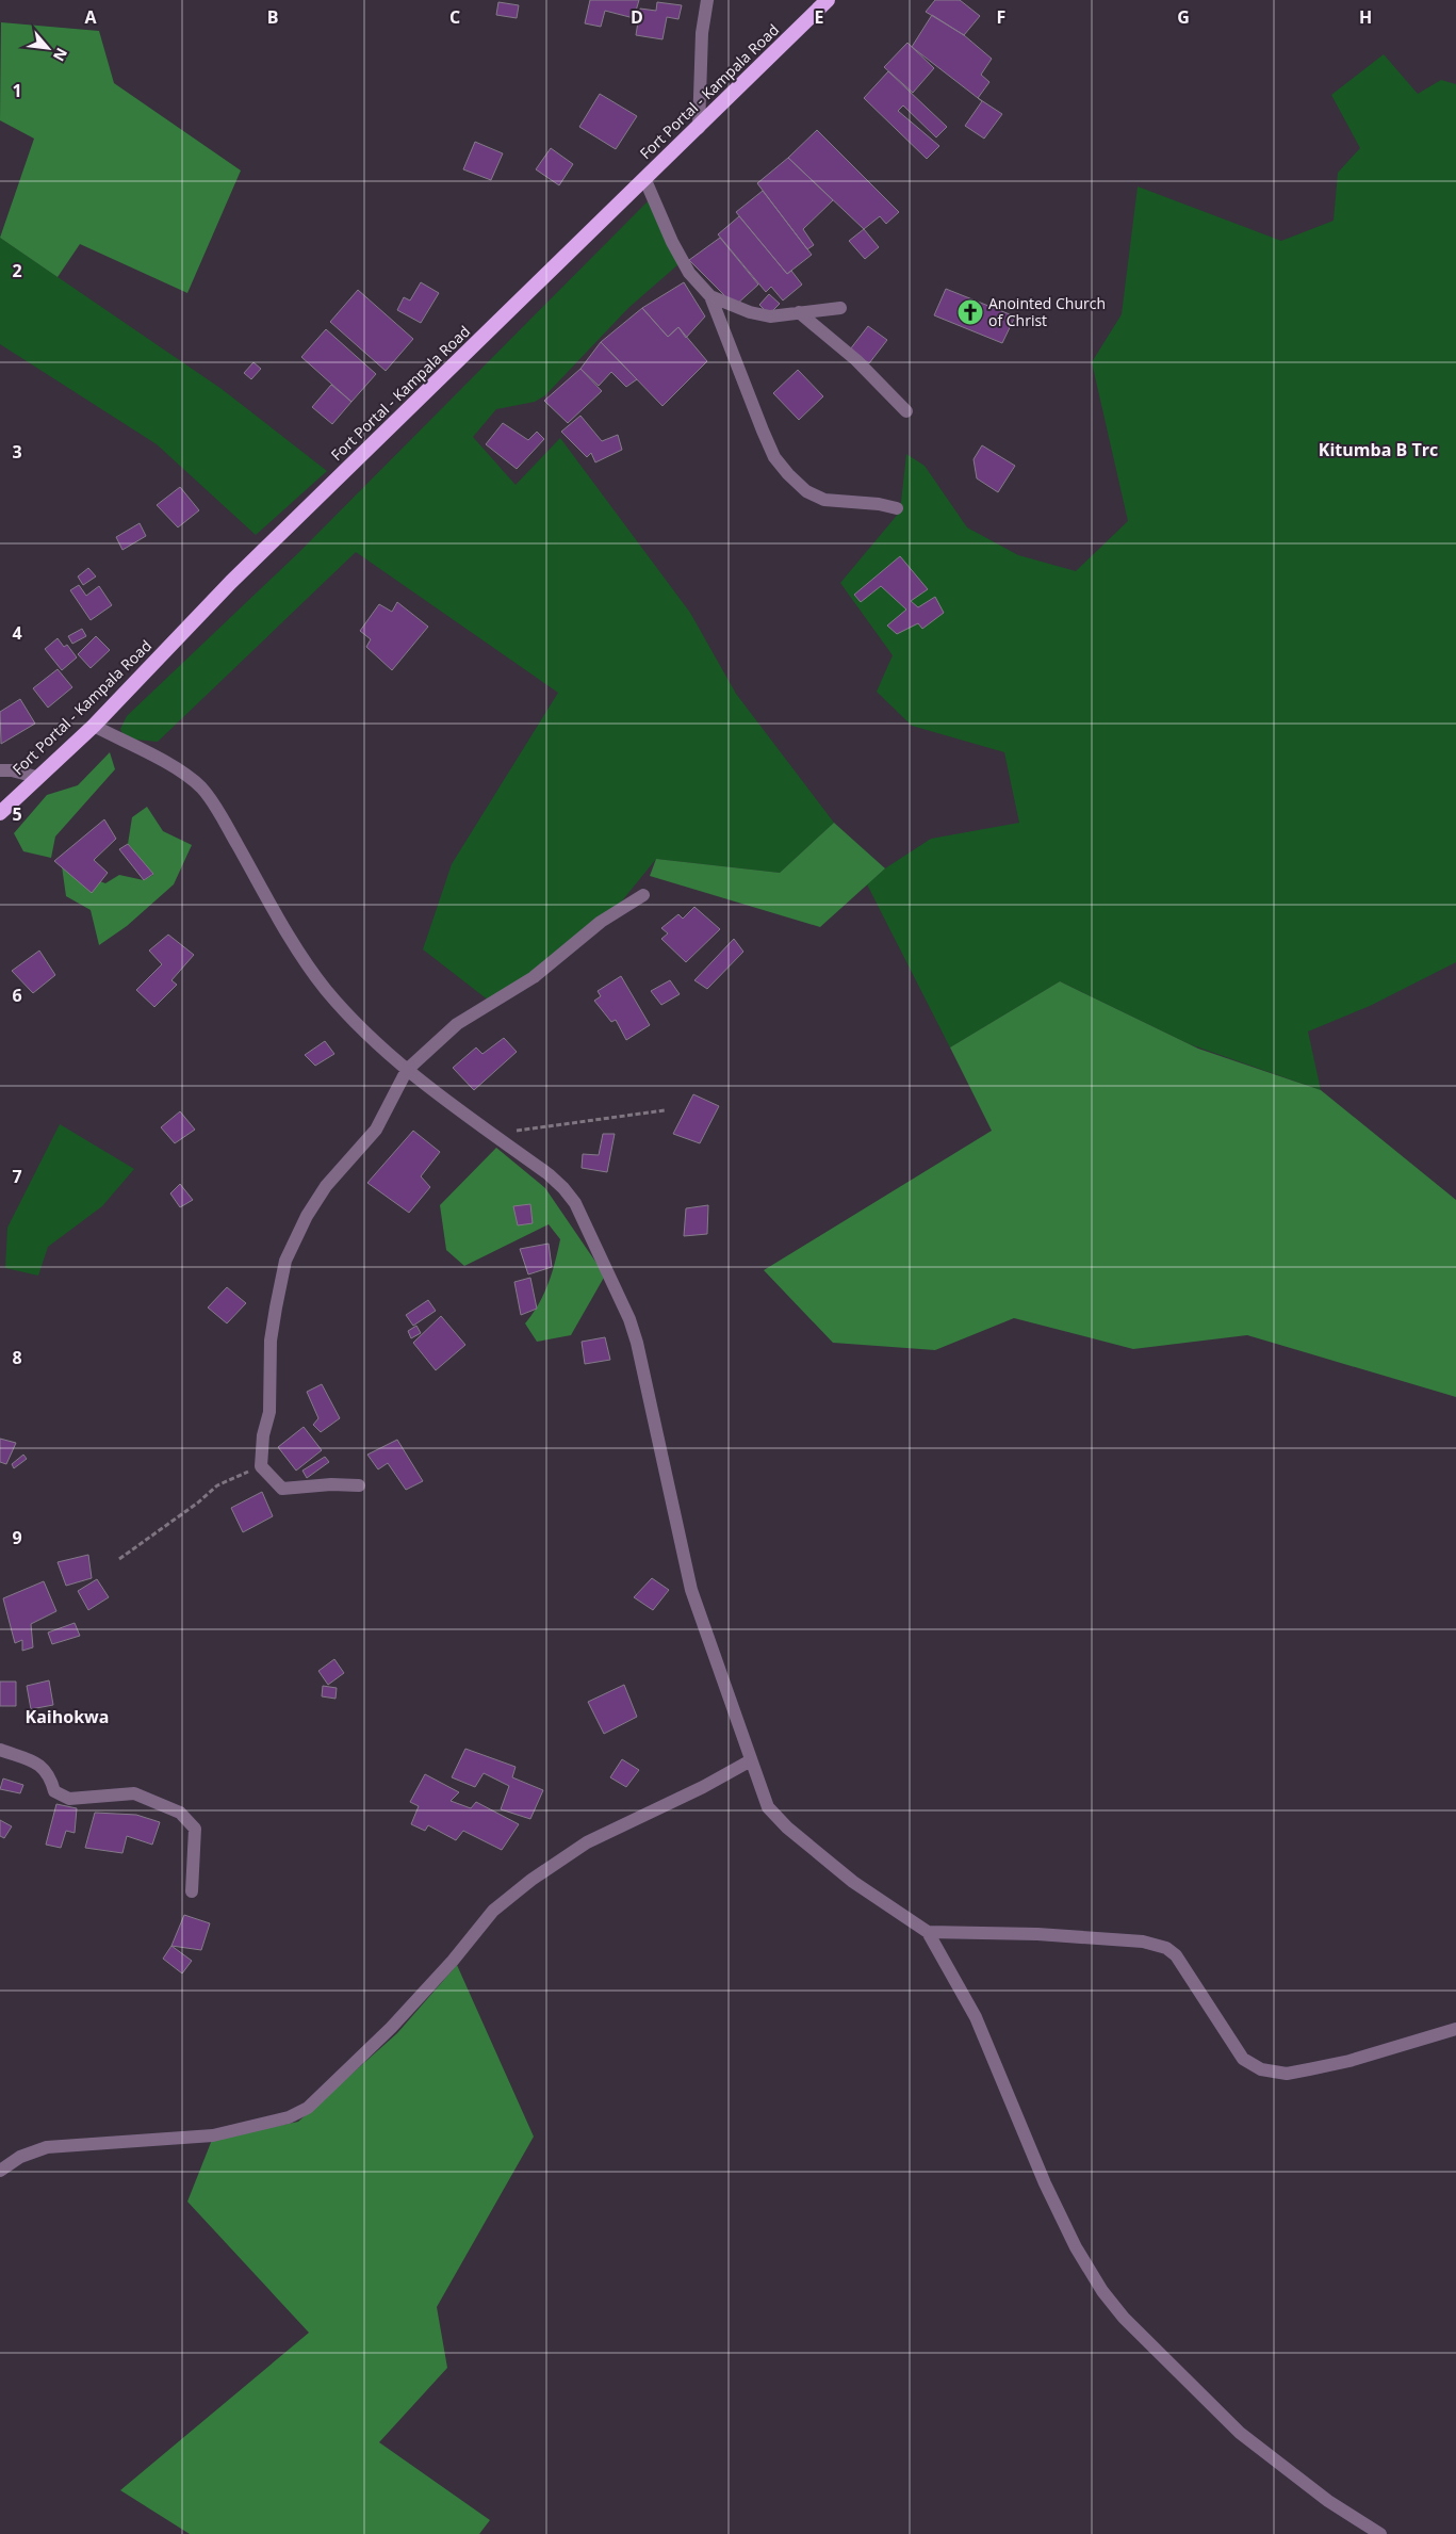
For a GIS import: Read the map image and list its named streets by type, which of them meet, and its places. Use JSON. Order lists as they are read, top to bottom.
{
  "streets": {
    "highway": ["Fort Portal - Kampala Road"]
  },
  "districts": ["Kitumba B Trc", "Kaihokwa"],
  "places": {
    "church": ["Anointed Church of Christ"]
  },
  "north": "bottom right",
  "grid": {
    "columns": [
      "A",
      "B",
      "C",
      "D",
      "E",
      "F",
      "G",
      "H"
    ],
    "rows": [
      "1",
      "2",
      "3",
      "4",
      "5",
      "6",
      "7",
      "8",
      "9"
    ]
  }
}
